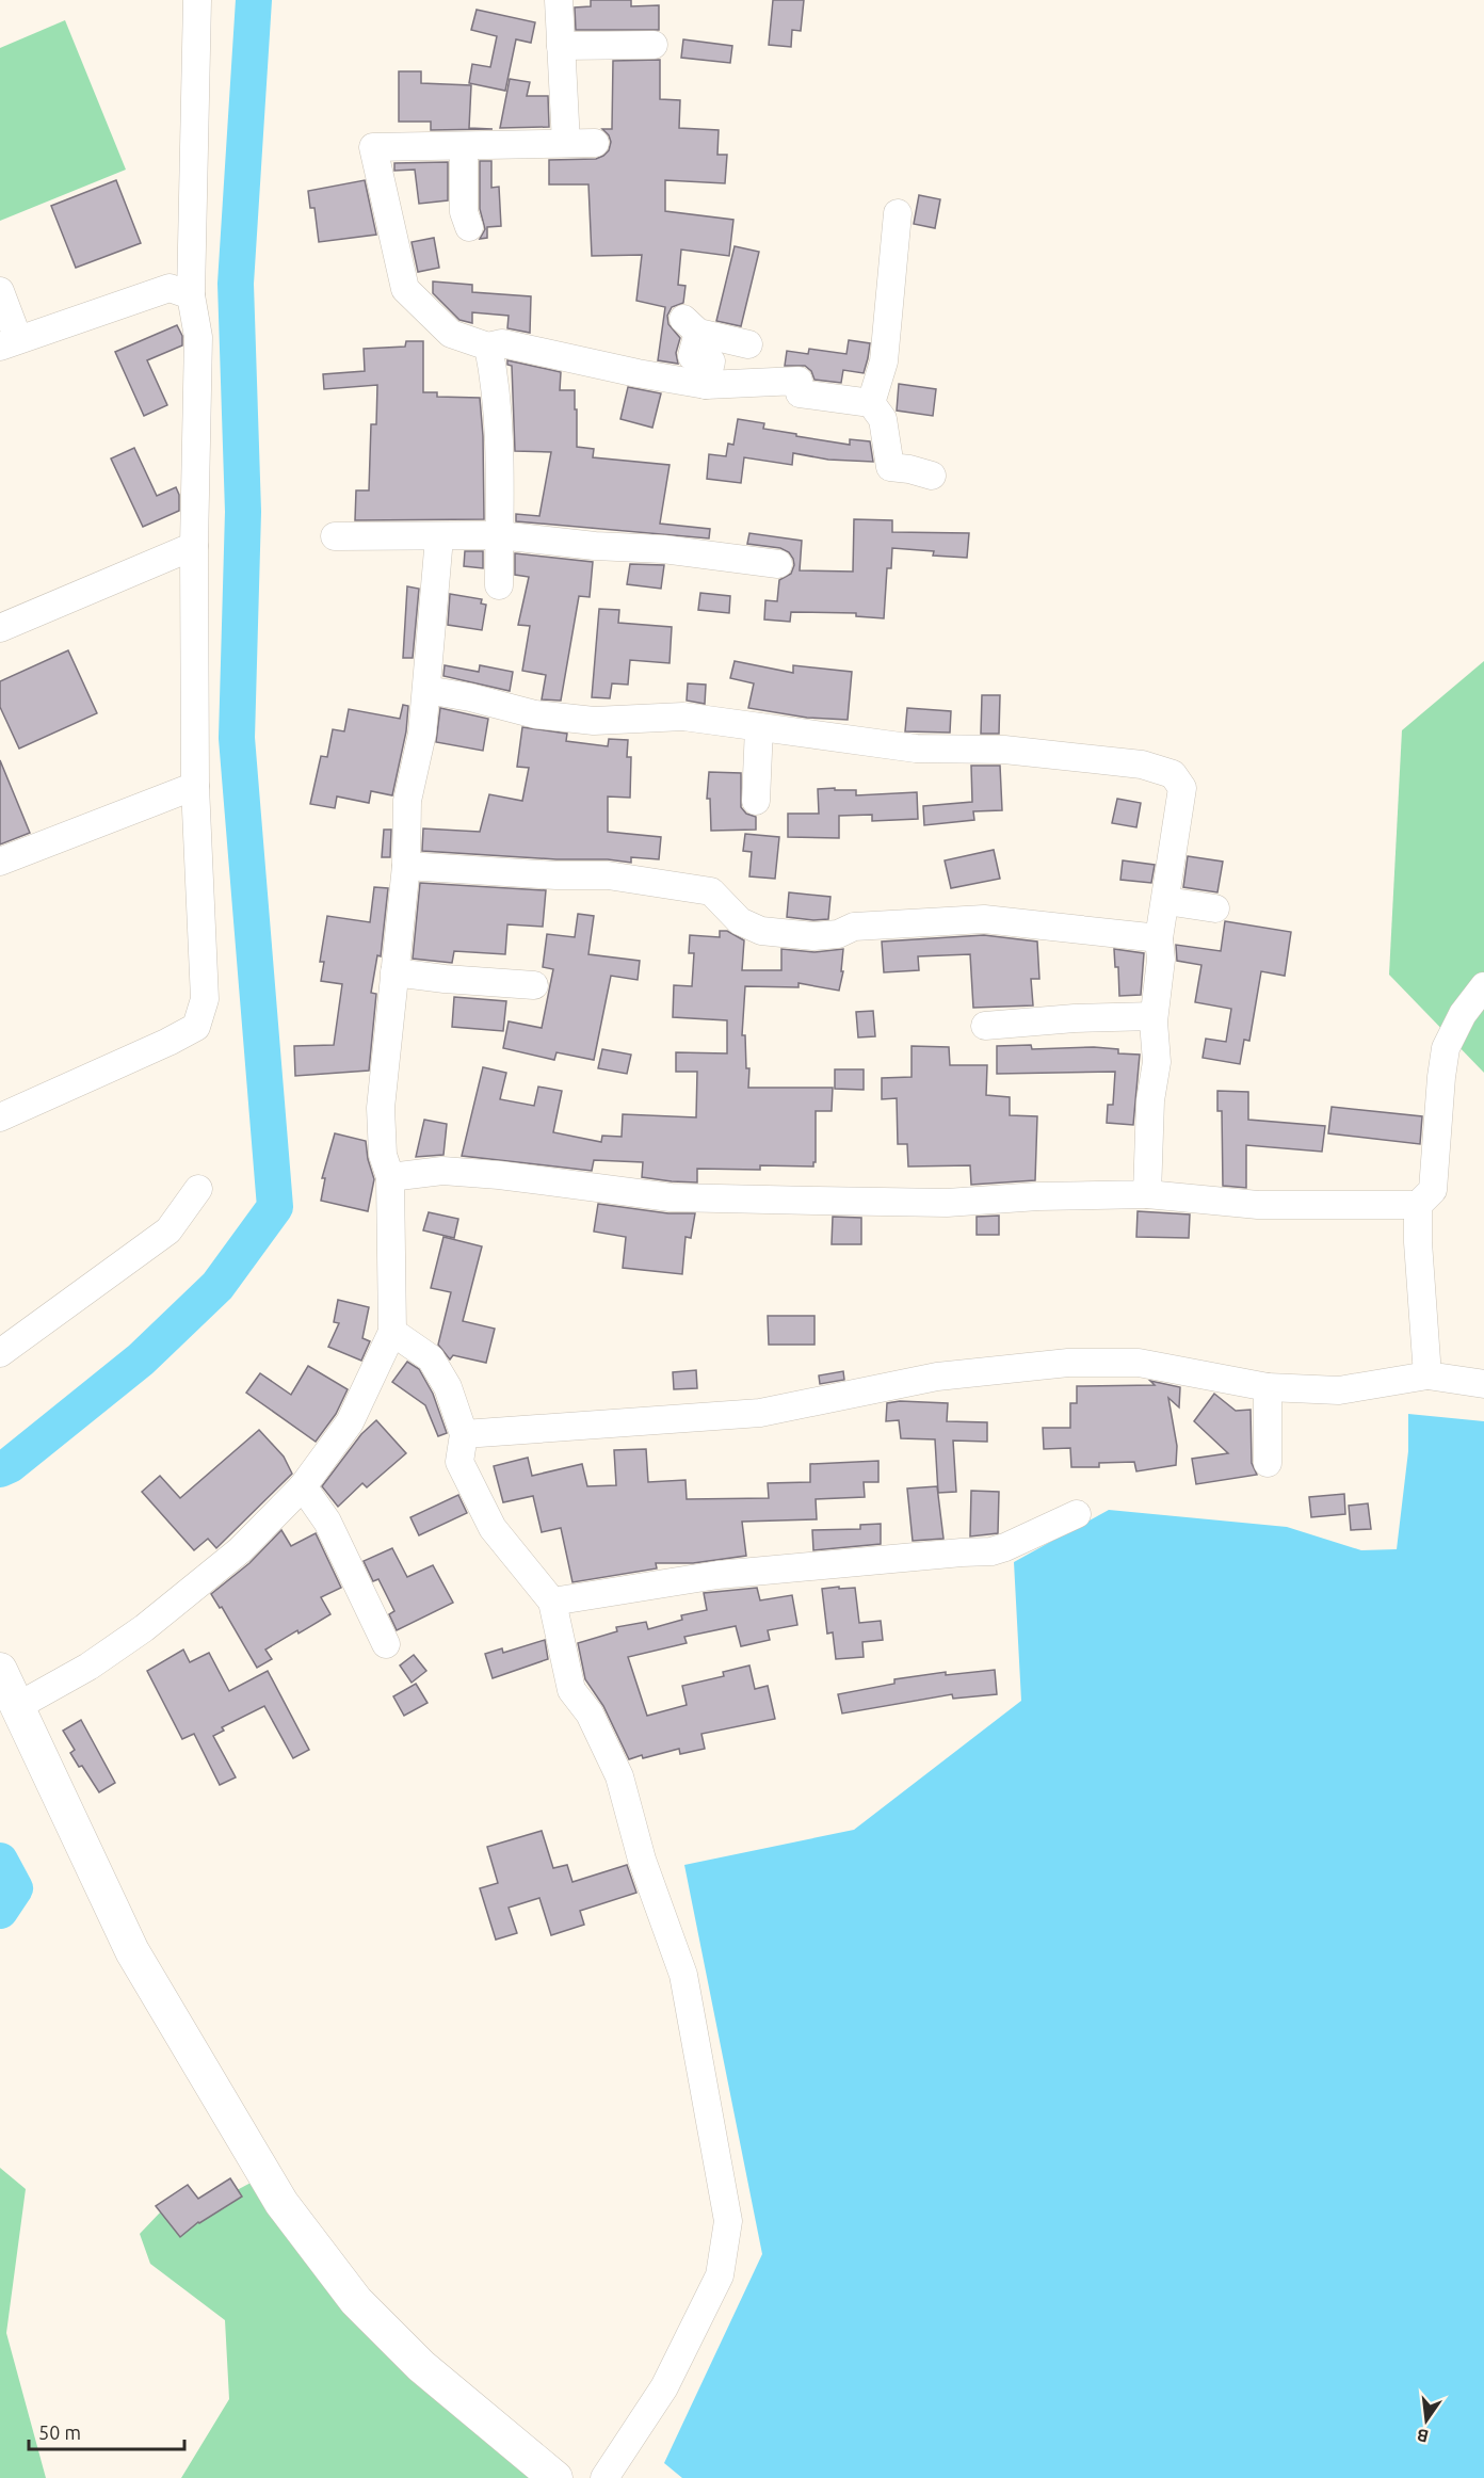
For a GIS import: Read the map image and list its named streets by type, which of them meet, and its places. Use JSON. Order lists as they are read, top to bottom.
{
  "scale_bar": "50 m",
  "north": "bottom"
}
